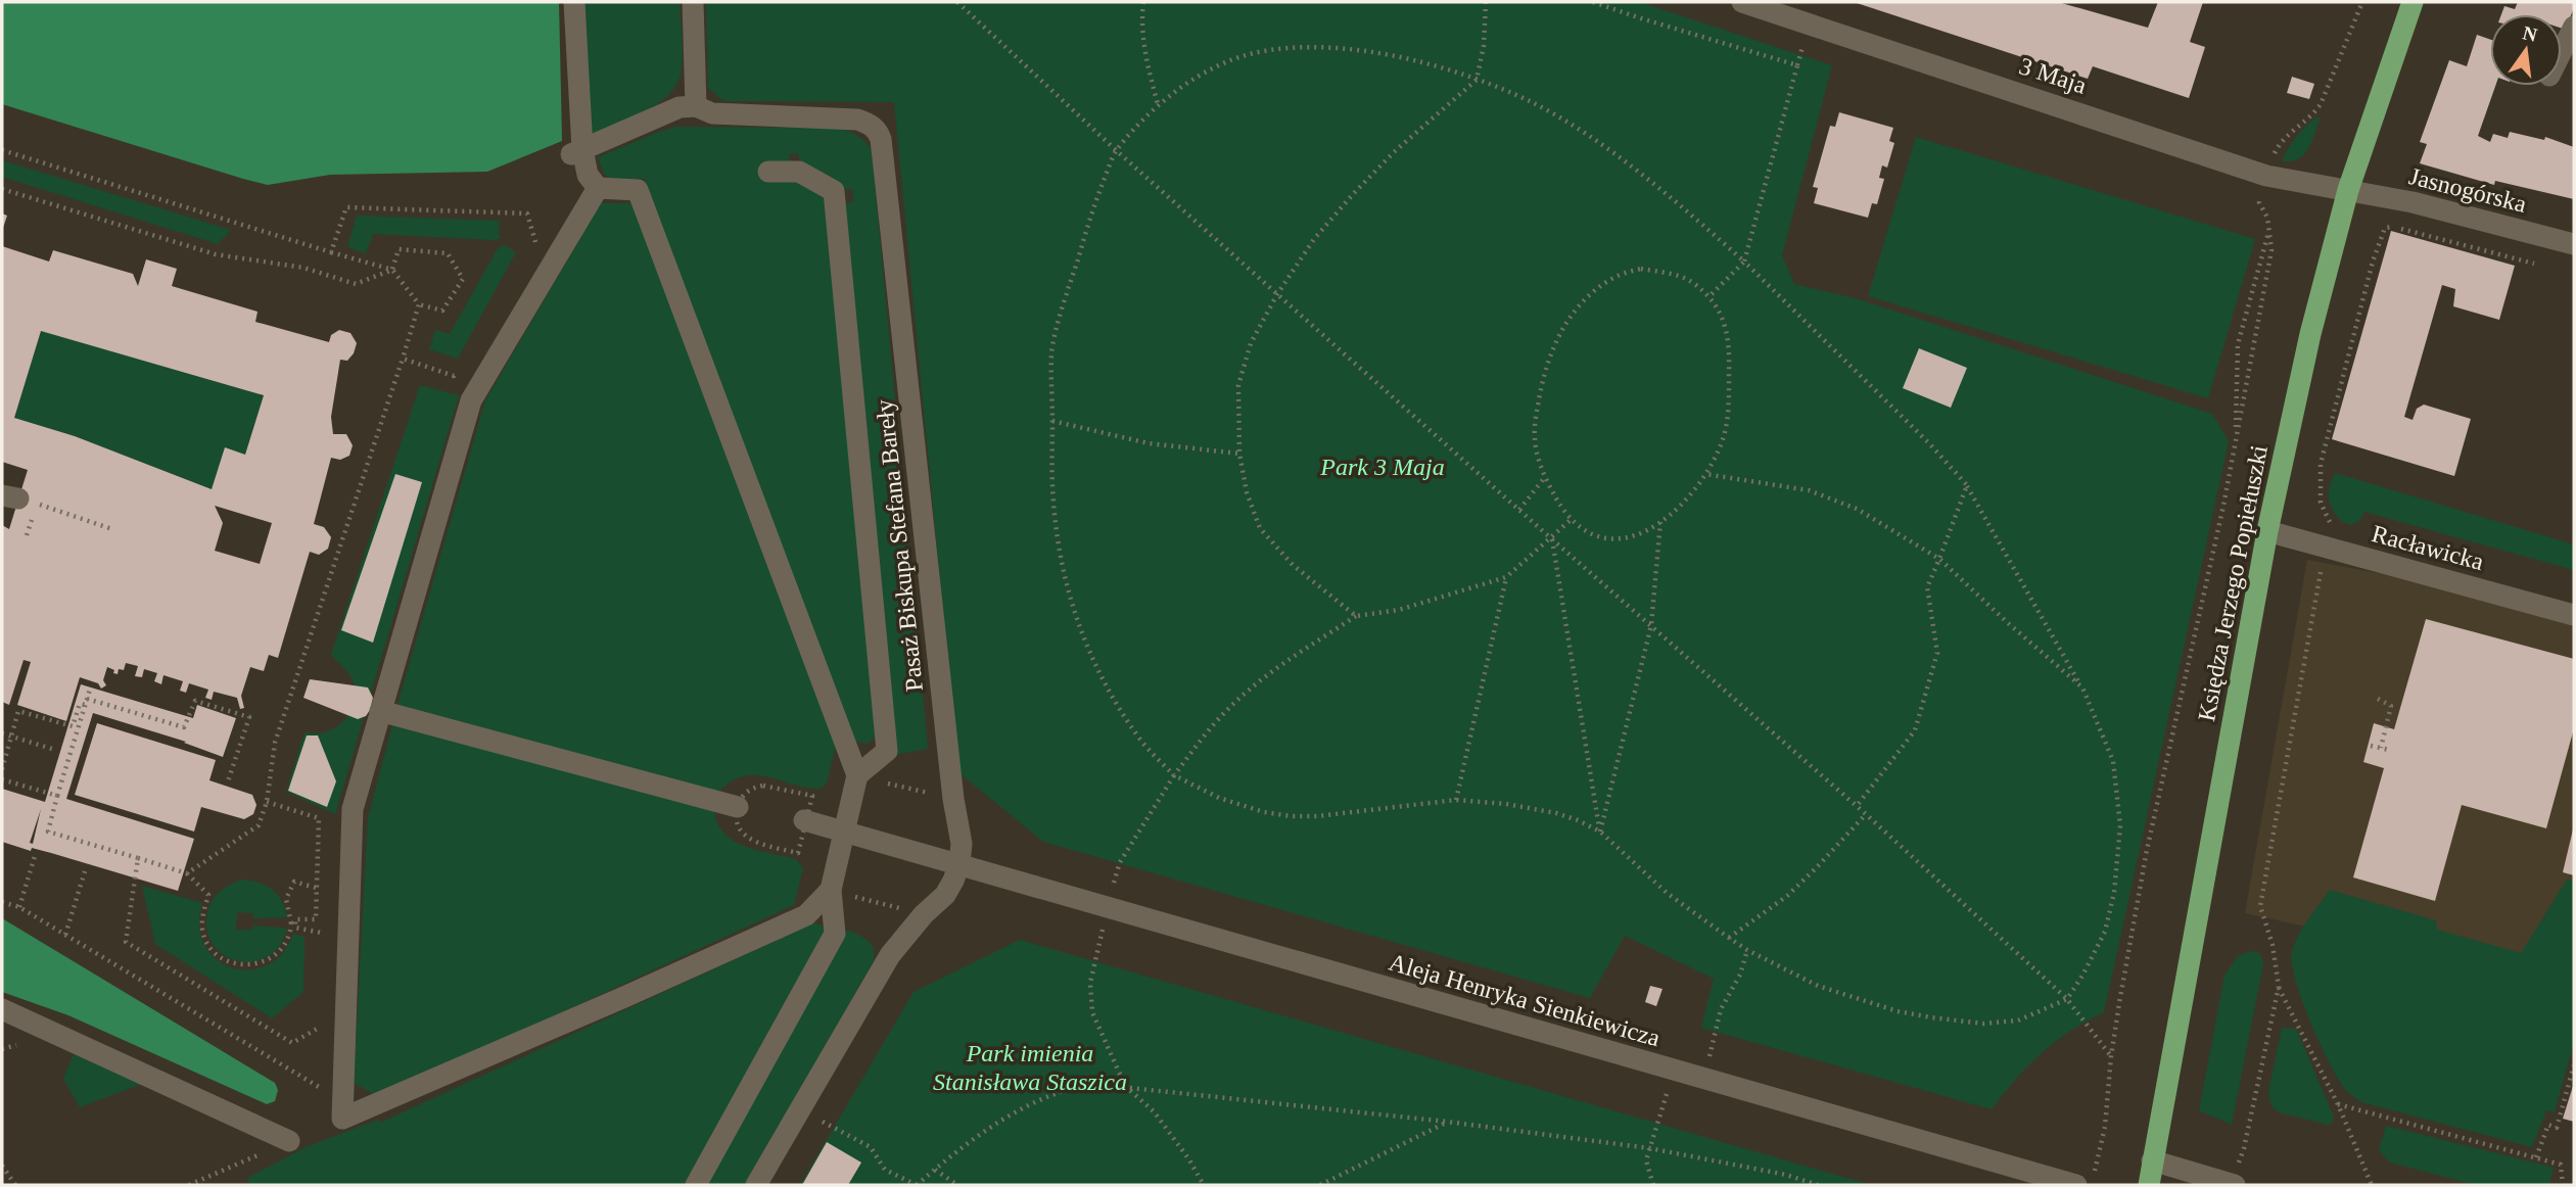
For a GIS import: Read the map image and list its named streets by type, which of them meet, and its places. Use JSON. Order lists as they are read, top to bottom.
{
  "streets": {
    "main road": ["Księdza Jerzego Popiełuszki"],
    "street": [
      "3 Maja",
      "Jasnogórska",
      "Pasaż Biskupa Stefana Bareły",
      "Racławicka",
      "Aleja Henryka Sienkiewicza"
    ]
  },
  "crossings": [
    ["3 Maja", "Jasnogórska"],
    ["3 Maja", "Księdza Jerzego Popiełuszki"],
    ["Jasnogórska", "Księdza Jerzego Popiełuszki"],
    ["Pasaż Biskupa Stefana Bareły", "Aleja Henryka Sienkiewicza"],
    ["Racławicka", "Księdza Jerzego Popiełuszki"]
  ],
  "parks": ["Park 3 Maja", "Park imienia Stanisława Staszica"],
  "north": "top"
}
